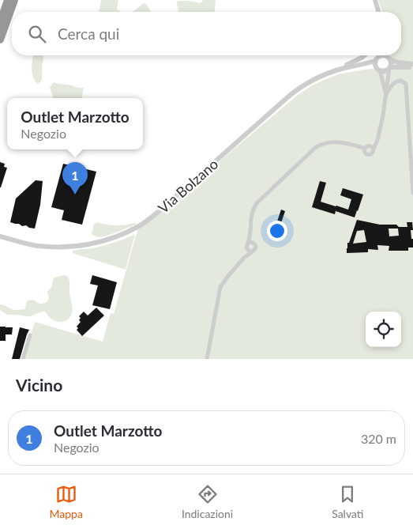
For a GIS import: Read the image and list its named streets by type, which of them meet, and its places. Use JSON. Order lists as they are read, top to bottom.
{
  "streets": {
    "street": ["Via Bolzano"]
  },
  "page": {
    "search": "Cerca qui",
    "popup": ["Outlet Marzotto", "Negozio"],
    "pins": "1",
    "heading": "Vicino",
    "list": [
      {
        "mark": "1",
        "name": "Outlet Marzotto",
        "note": "Negozio",
        "value": "320 m"
      }
    ],
    "nav": ["Mappa", "Indicazioni", "Salvati"]
  }
}
